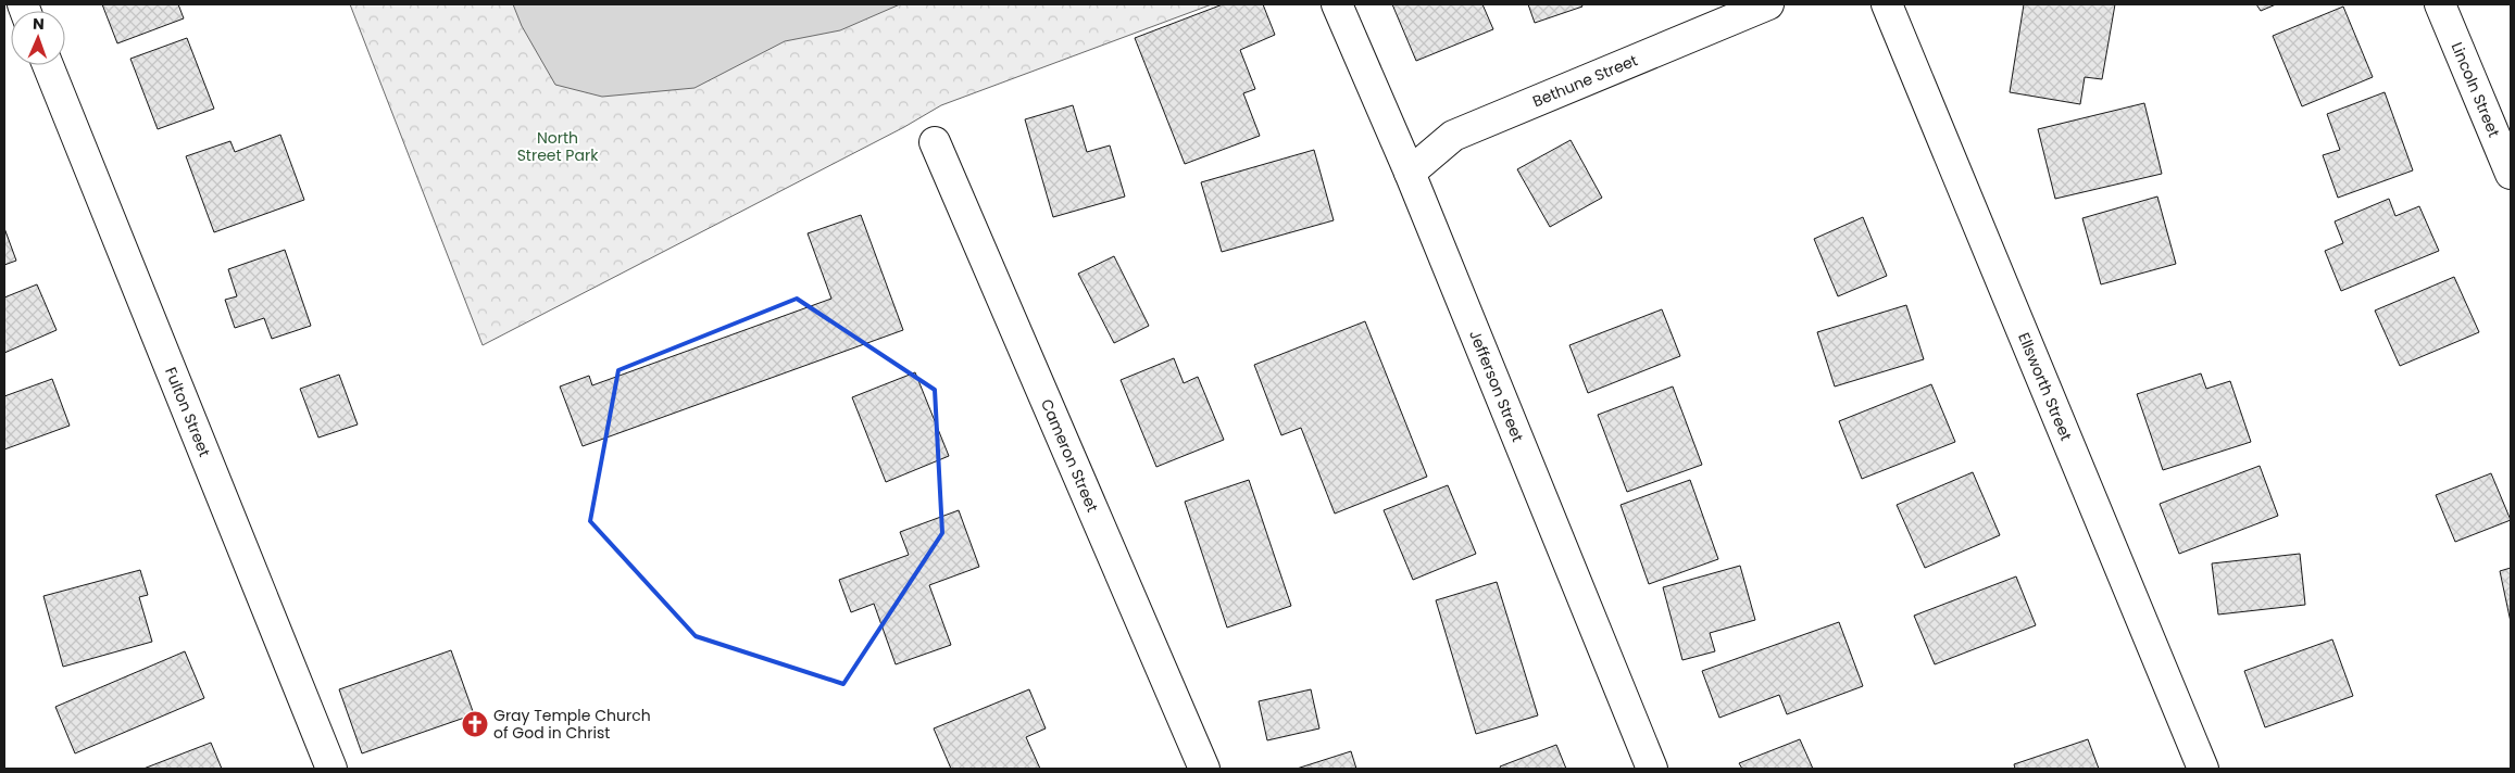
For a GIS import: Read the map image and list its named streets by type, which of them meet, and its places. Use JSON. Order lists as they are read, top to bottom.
{
  "streets": {
    "street": [
      "Bethune Street",
      "Lincoln Street",
      "Jefferson Street",
      "Ellsworth Street",
      "Fulton Street",
      "Cameron Street"
    ]
  },
  "crossings": [
    ["Bethune Street", "Jefferson Street"]
  ],
  "parks": ["North Street Park"],
  "places": {
    "church": ["Gray Temple Church of God in Christ"]
  },
  "north": "top"
}
